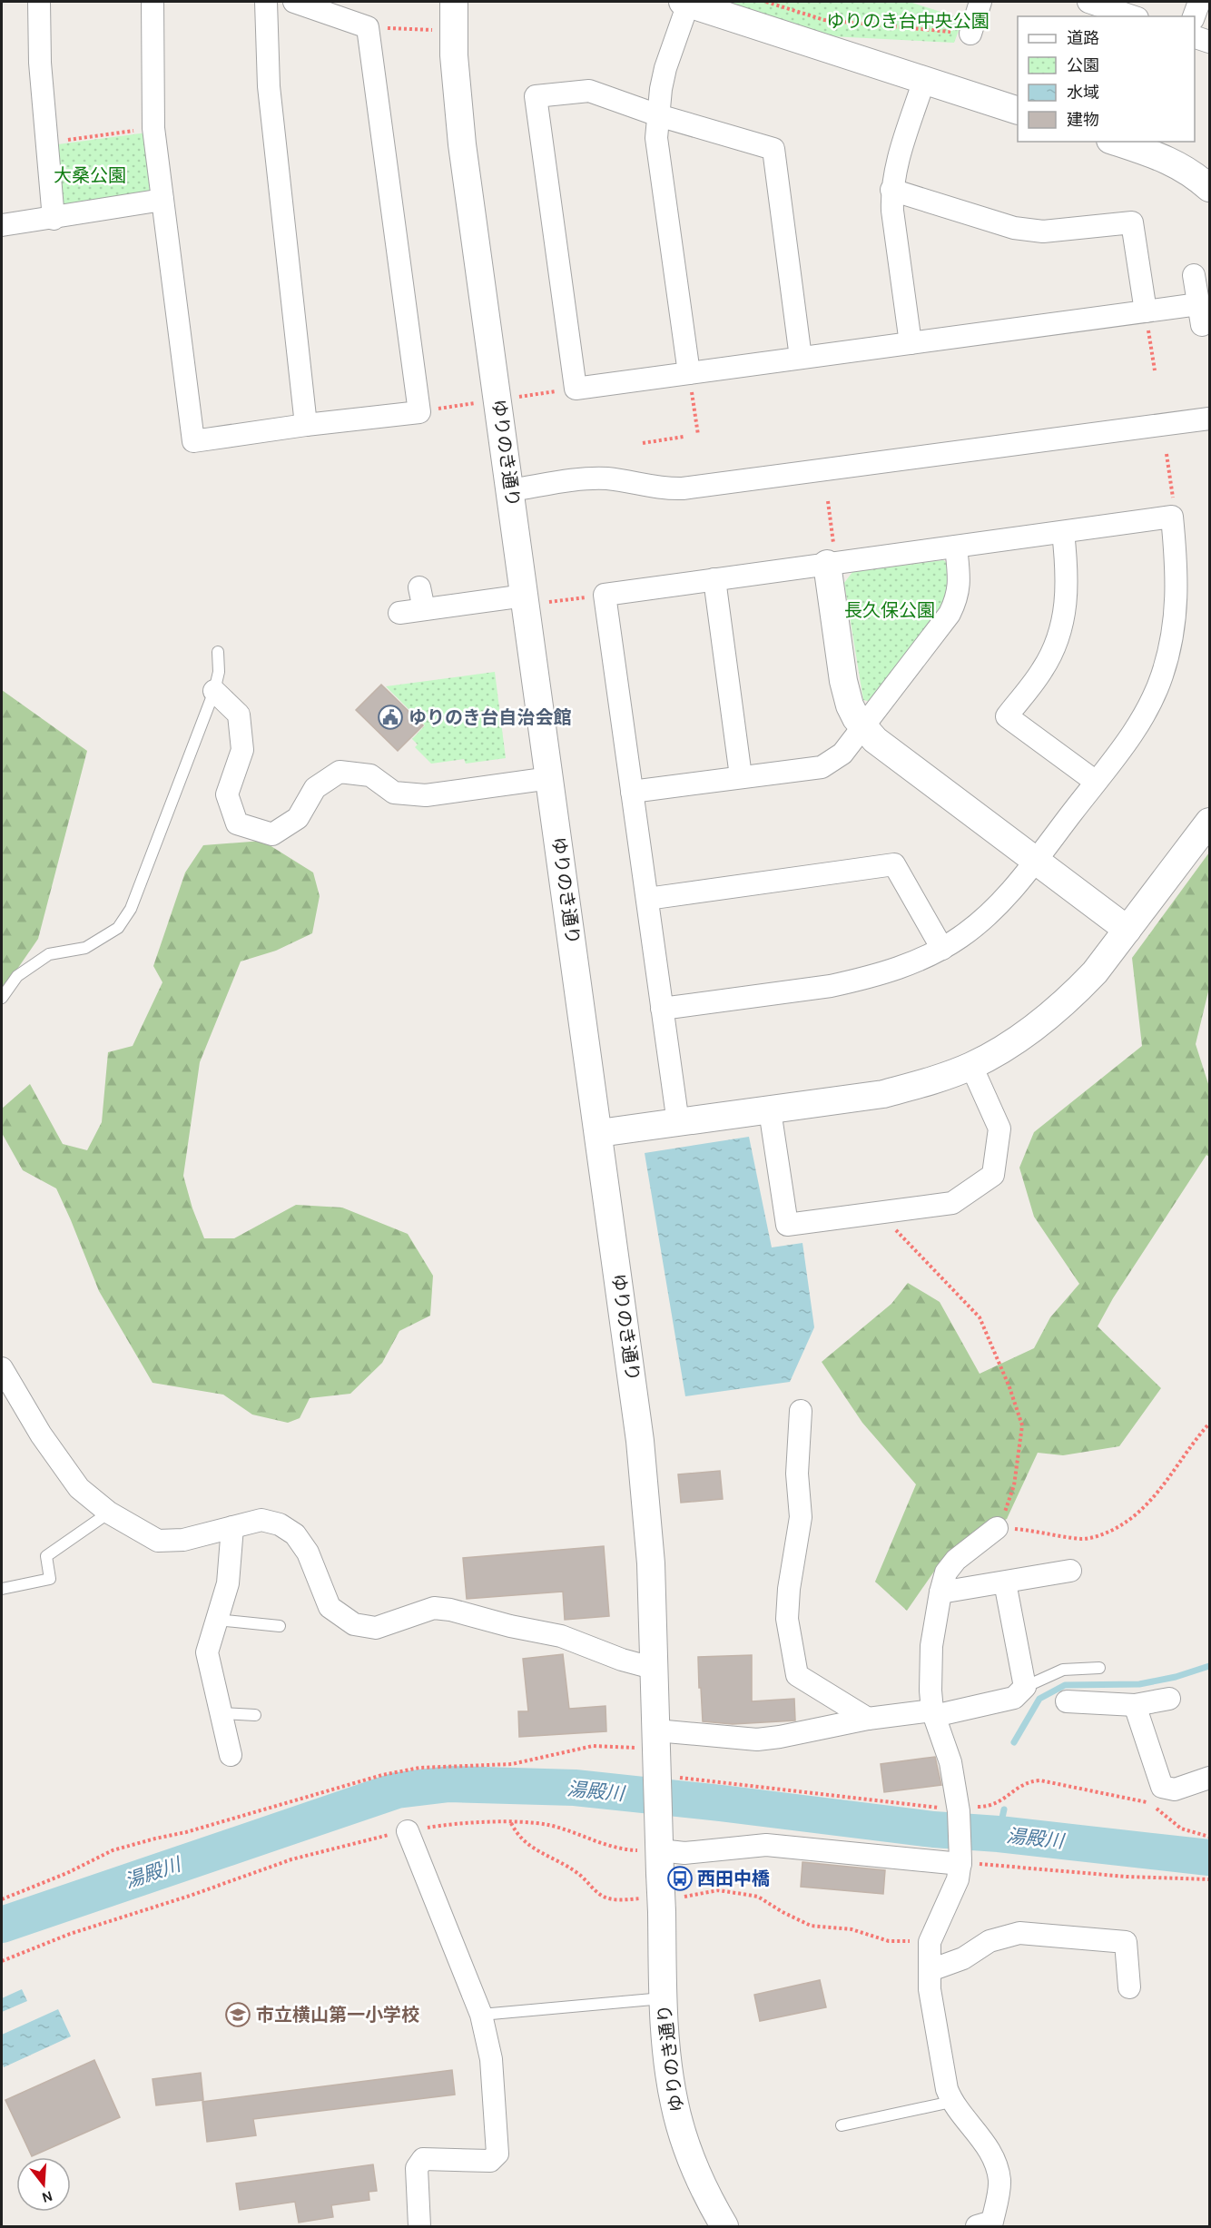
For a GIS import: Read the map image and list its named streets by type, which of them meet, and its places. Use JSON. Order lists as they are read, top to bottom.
{
  "streets": {
    "street": ["ゆりのき通り"]
  },
  "water": ["湯殿川"],
  "parks": ["ゆりのき台中央公園", "大桑公園", "長久保公園"],
  "places": {
    "public building": ["ゆりのき台自治会館"],
    "bus stop": ["西田中橋"],
    "school or university": ["市立横山第一小学校"]
  },
  "legend": [
    "道路",
    "公園",
    "水域",
    "建物"
  ],
  "north": "bottom"
}
